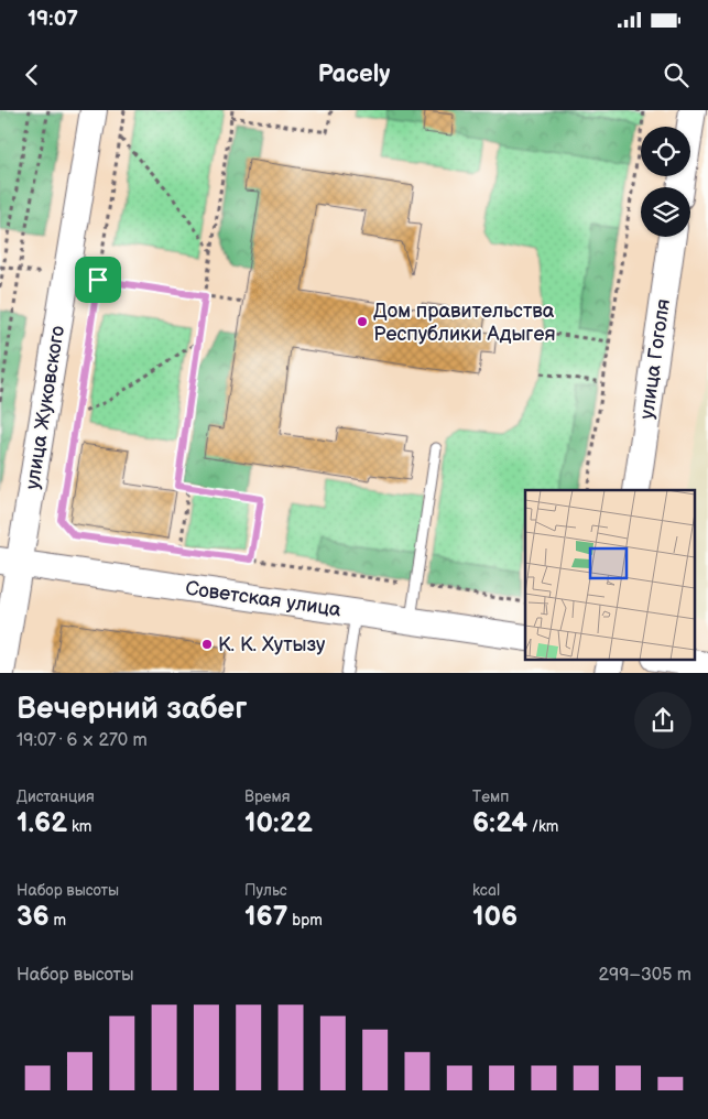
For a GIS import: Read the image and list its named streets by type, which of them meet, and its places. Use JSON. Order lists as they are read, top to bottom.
{
  "streets": {
    "main road": ["улица Гоголя", "улица Жуковского", "Советская улица"]
  },
  "crossings": [
    ["улица Жуковского", "Советская улица"]
  ],
  "places": ["Дом правительства Республики Адыгея", "К. К. Хутызу"],
  "page": {
    "status": "19:07",
    "header": "Pacely",
    "heading": ["Вечерний забег", "19:07 · 6 × 270 m"],
    "stats": [
      ["Дистанция", "1.62 km"],
      ["Время", "10:22"],
      ["Темп", "6:24 /km"],
      ["Набор высоты", "36 m"],
      ["Пульс", "167 bpm"],
      ["kcal", "106"]
    ],
    "chart": ["Набор высоты", "299–305 m"]
  }
}
